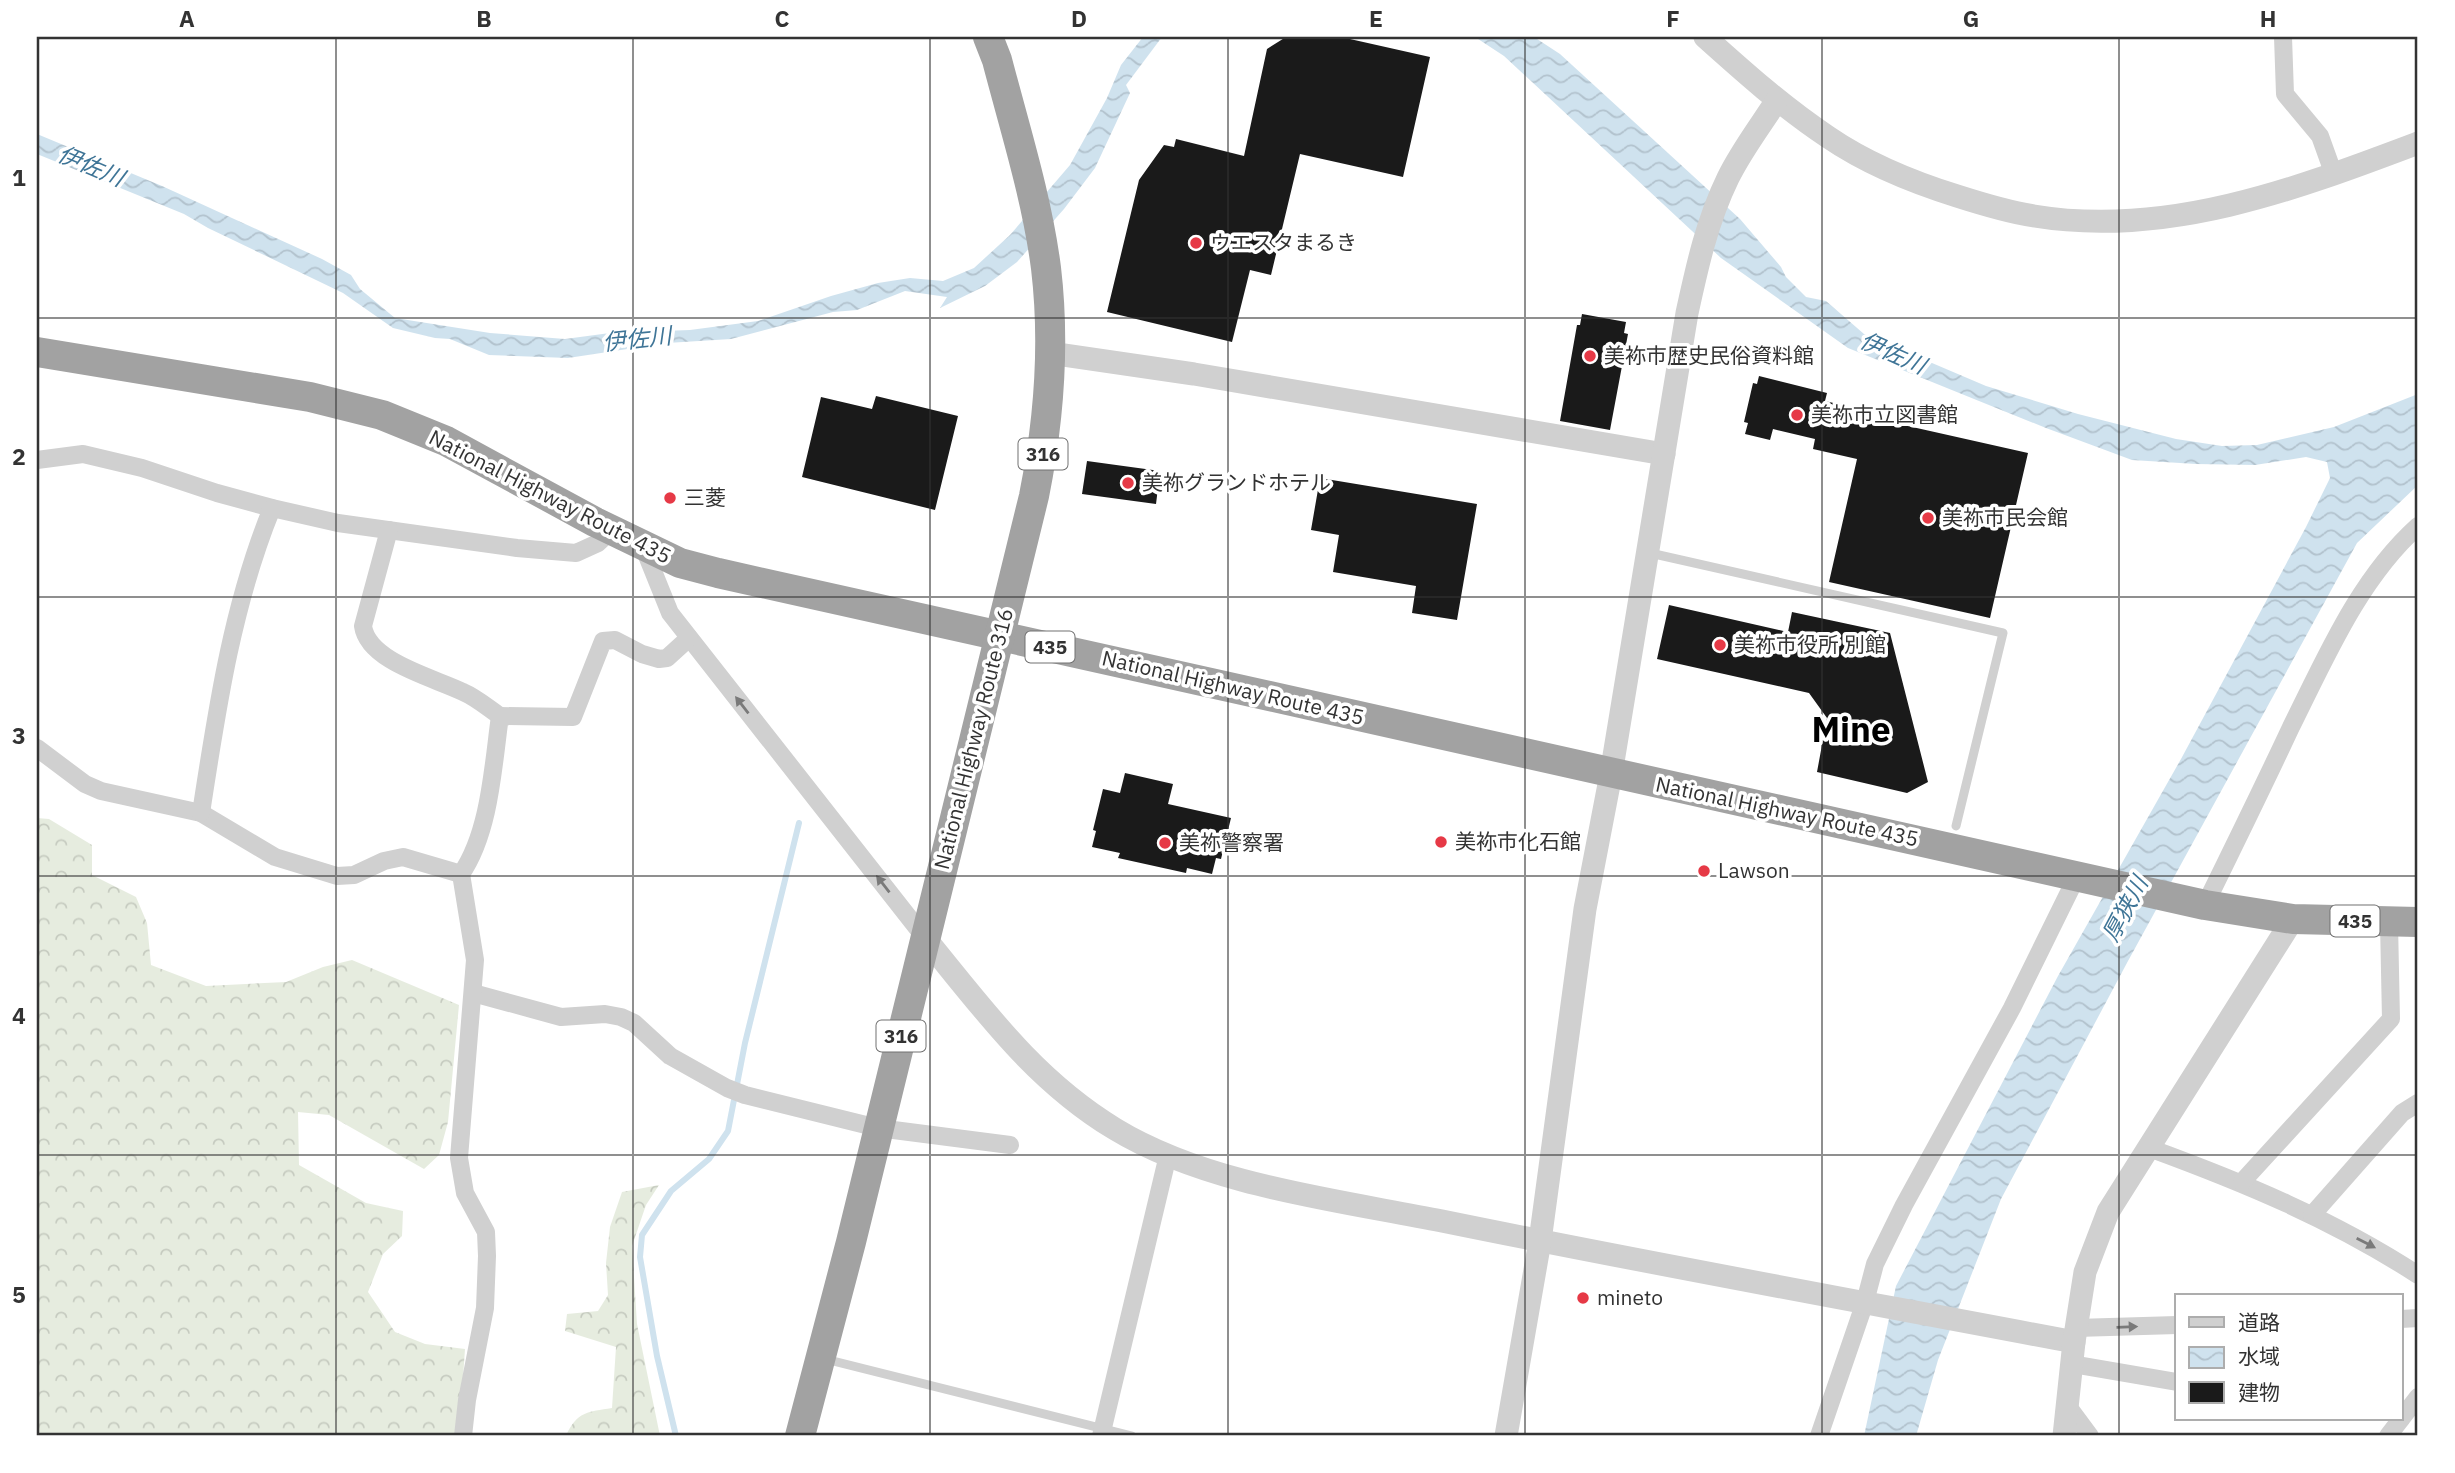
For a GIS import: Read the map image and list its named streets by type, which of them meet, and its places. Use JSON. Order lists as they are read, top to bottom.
{
  "streets": {
    "highway": [
      "316",
      "National Highway Route 435",
      "435",
      "National Highway Route 316"
    ]
  },
  "crossings": [
    ["National Highway Route 435", "National Highway Route 316"]
  ],
  "districts": ["Mine"],
  "water": ["伊佐川", "厚狭川"],
  "places": [
    "ウエスタまるき",
    "美袮市歴史民俗資料館",
    "美祢市立図書館",
    "美祢グランドホテル",
    "三菱",
    "美祢市民会館",
    "美祢市役所 別館",
    "美袮市化石館",
    "美祢警察署",
    "Lawson",
    "mineto"
  ],
  "legend": ["道路", "水域", "建物"],
  "grid": {
    "columns": [
      "A",
      "B",
      "C",
      "D",
      "E",
      "F",
      "G",
      "H"
    ],
    "rows": [
      "1",
      "2",
      "3",
      "4",
      "5"
    ]
  }
}
